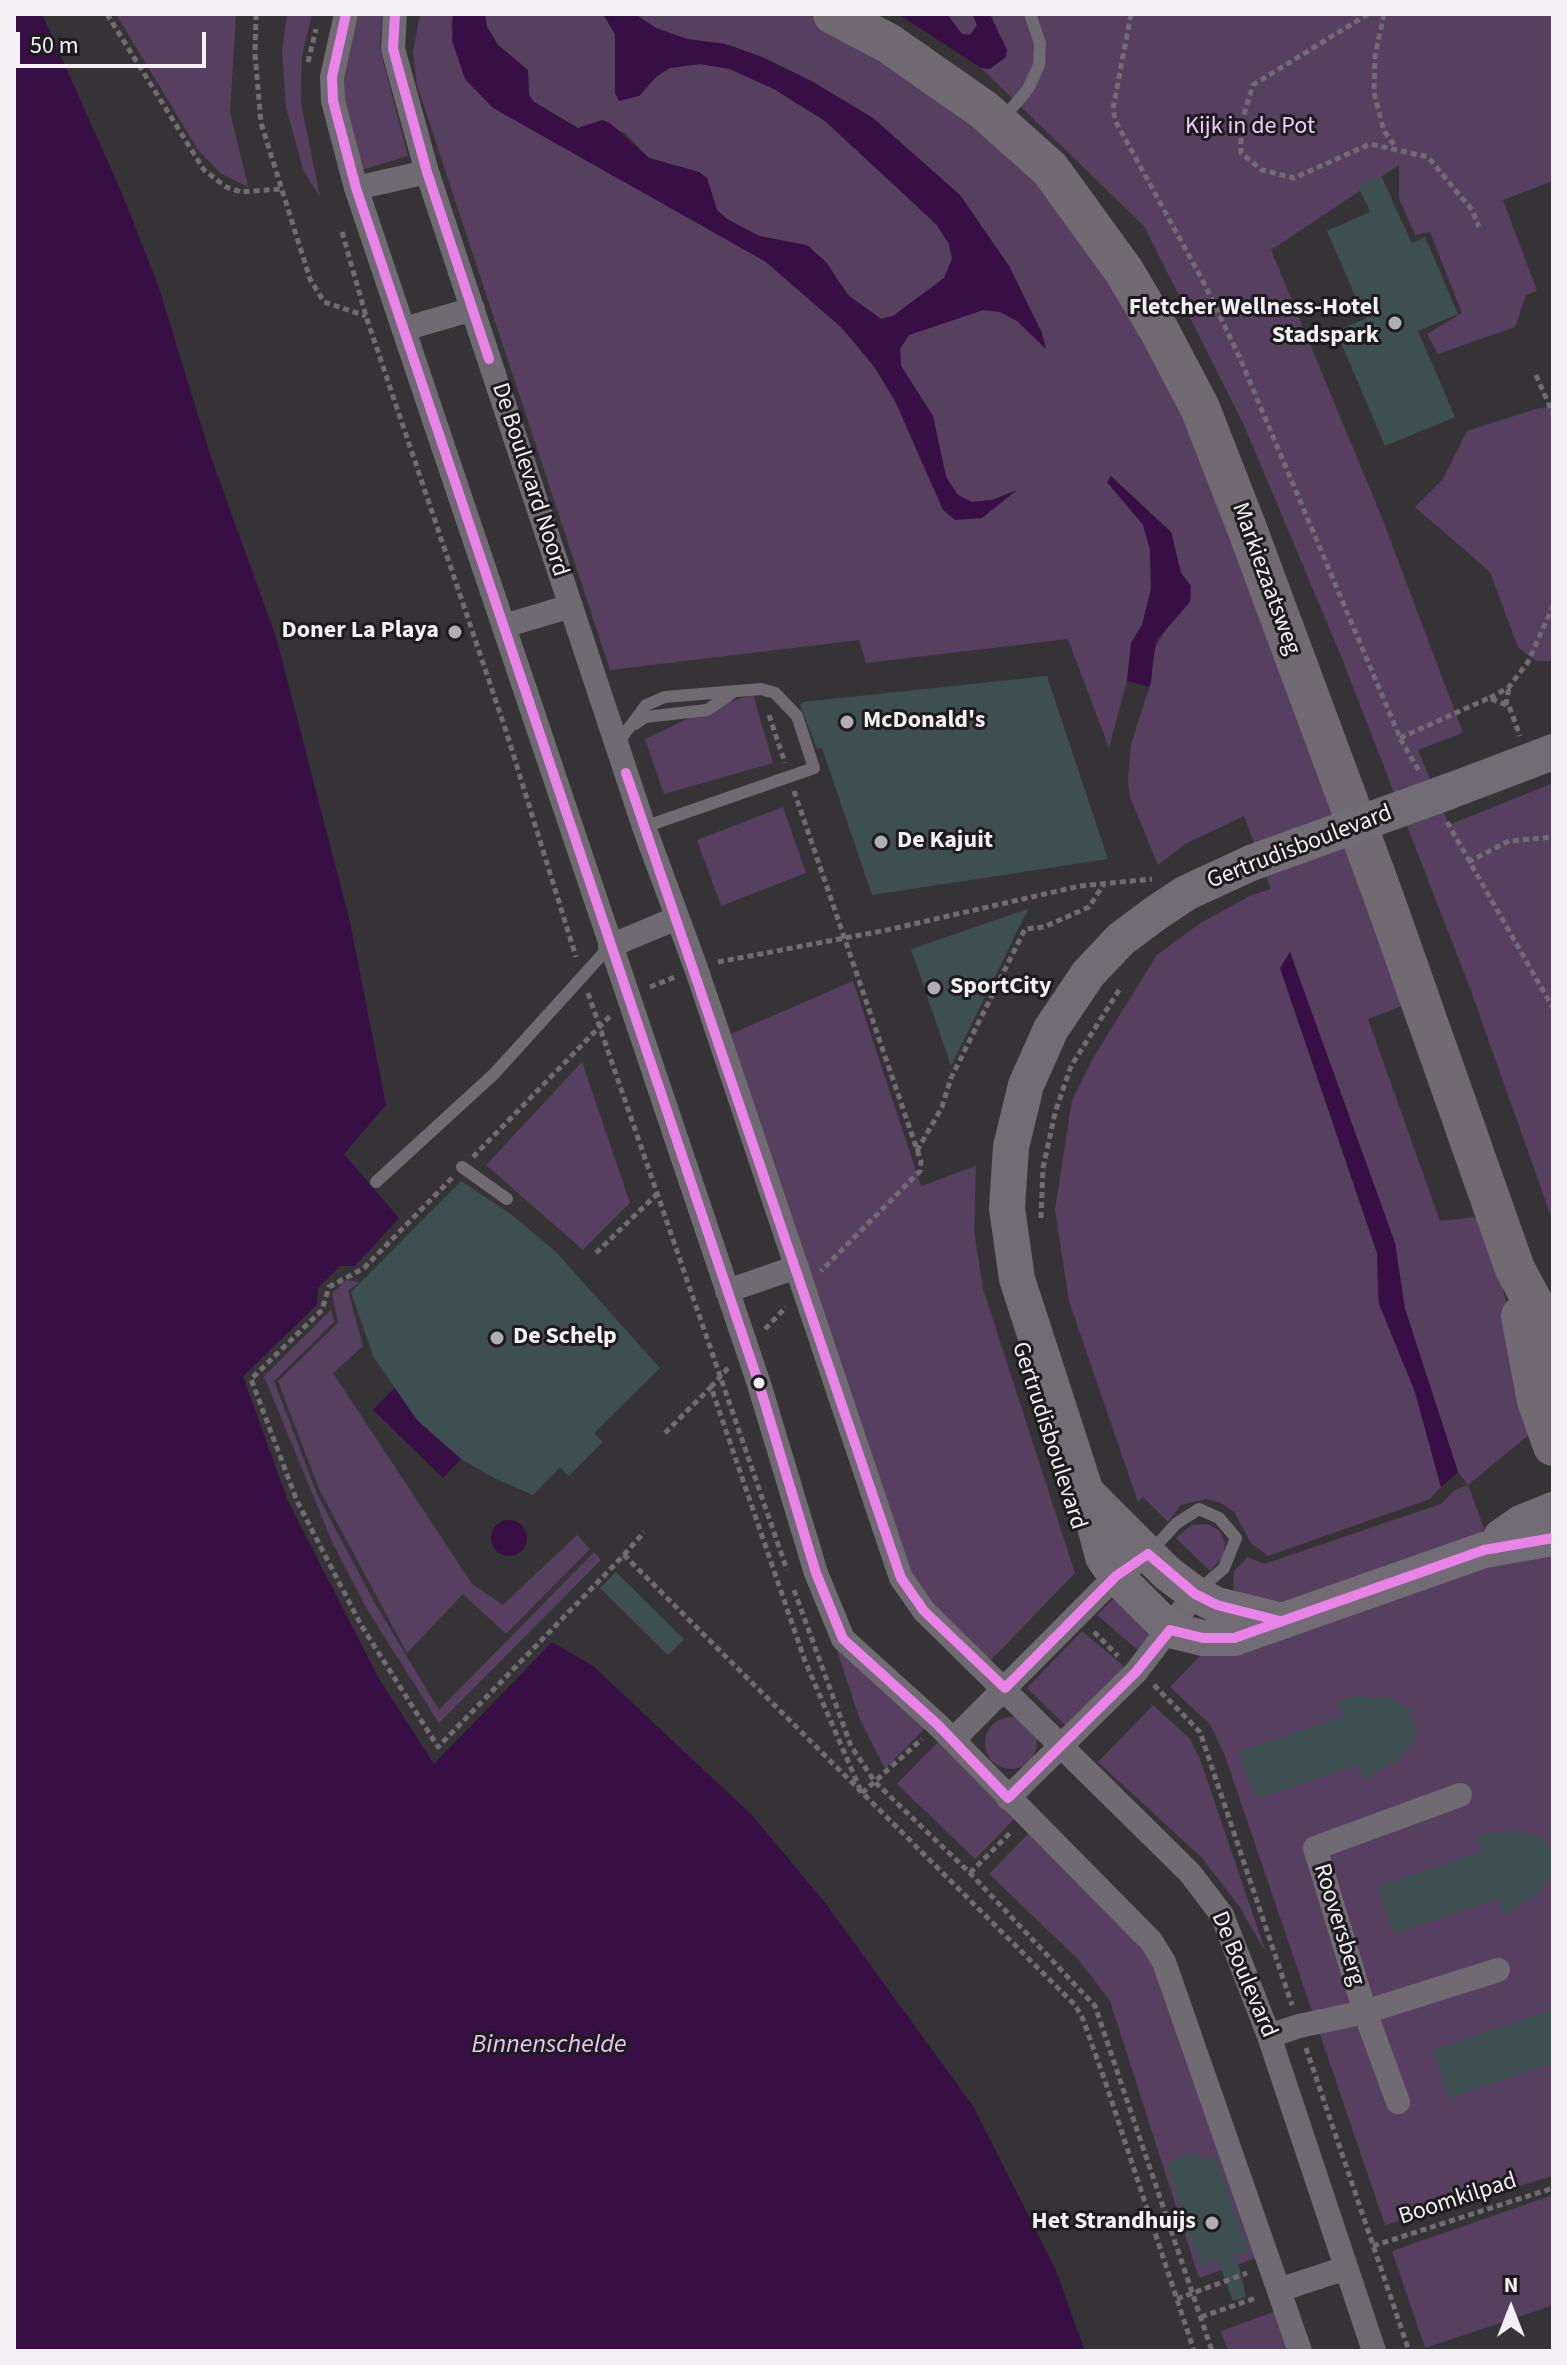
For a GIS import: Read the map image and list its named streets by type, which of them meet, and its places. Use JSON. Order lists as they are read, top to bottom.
{
  "streets": {
    "main road": ["Markiezaatsweg"],
    "street": [
      "De Boulevard Noord",
      "Gertrudisboulevard",
      "Rooversberg",
      "De Boulevard"
    ],
    "path": ["Boomkilpad"]
  },
  "crossings": [
    ["De Boulevard Noord", "De Boulevard"],
    ["Rooversberg", "De Boulevard"]
  ],
  "water": ["Binnenschelde"],
  "parks": ["Kijk in de Pot"],
  "places": [
    "Fletcher Wellness-Hotel Stadspark",
    "Doner La Playa",
    "McDonald's",
    "De Kajuit",
    "SportCity",
    "De Schelp",
    "Het Strandhuijs"
  ],
  "scale_bar": "50 m",
  "north": "top"
}
